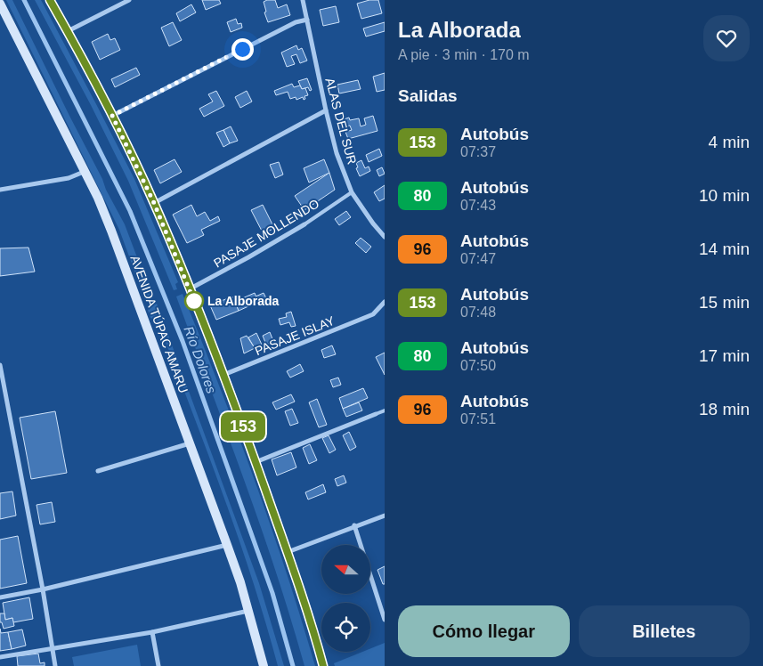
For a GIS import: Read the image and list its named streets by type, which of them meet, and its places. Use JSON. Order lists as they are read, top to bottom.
{
  "streets": {
    "street": [
      "ALAS DEL SUR",
      "PASAJE MOLLENDO",
      "AVENIDA TÚPAC AMARU",
      "PASAJE ISLAY"
    ]
  },
  "crossings": [
    ["ALAS DEL SUR", "PASAJE MOLLENDO"]
  ],
  "water": ["Río Dolores"],
  "places": ["La Alborada"],
  "lines": ["bus line 153"],
  "north": "left",
  "page": {
    "on_map": "153",
    "heading": [
      ["La Alborada", "A pie · 3 min · 170 m"],
      "Salidas"
    ],
    "list": [
      {
        "mark": "153",
        "name": "Autobús",
        "note": "07:37",
        "value": "4 min"
      },
      {
        "mark": "80",
        "name": "Autobús",
        "note": "07:43",
        "value": "10 min"
      },
      {
        "mark": "96",
        "name": "Autobús",
        "note": "07:47",
        "value": "14 min"
      },
      {
        "mark": "153",
        "name": "Autobús",
        "note": "07:48",
        "value": "15 min"
      },
      {
        "mark": "80",
        "name": "Autobús",
        "note": "07:50",
        "value": "17 min"
      },
      {
        "mark": "96",
        "name": "Autobús",
        "note": "07:51",
        "value": "18 min"
      }
    ],
    "buttons": ["Cómo llegar", "Billetes"]
  }
}
